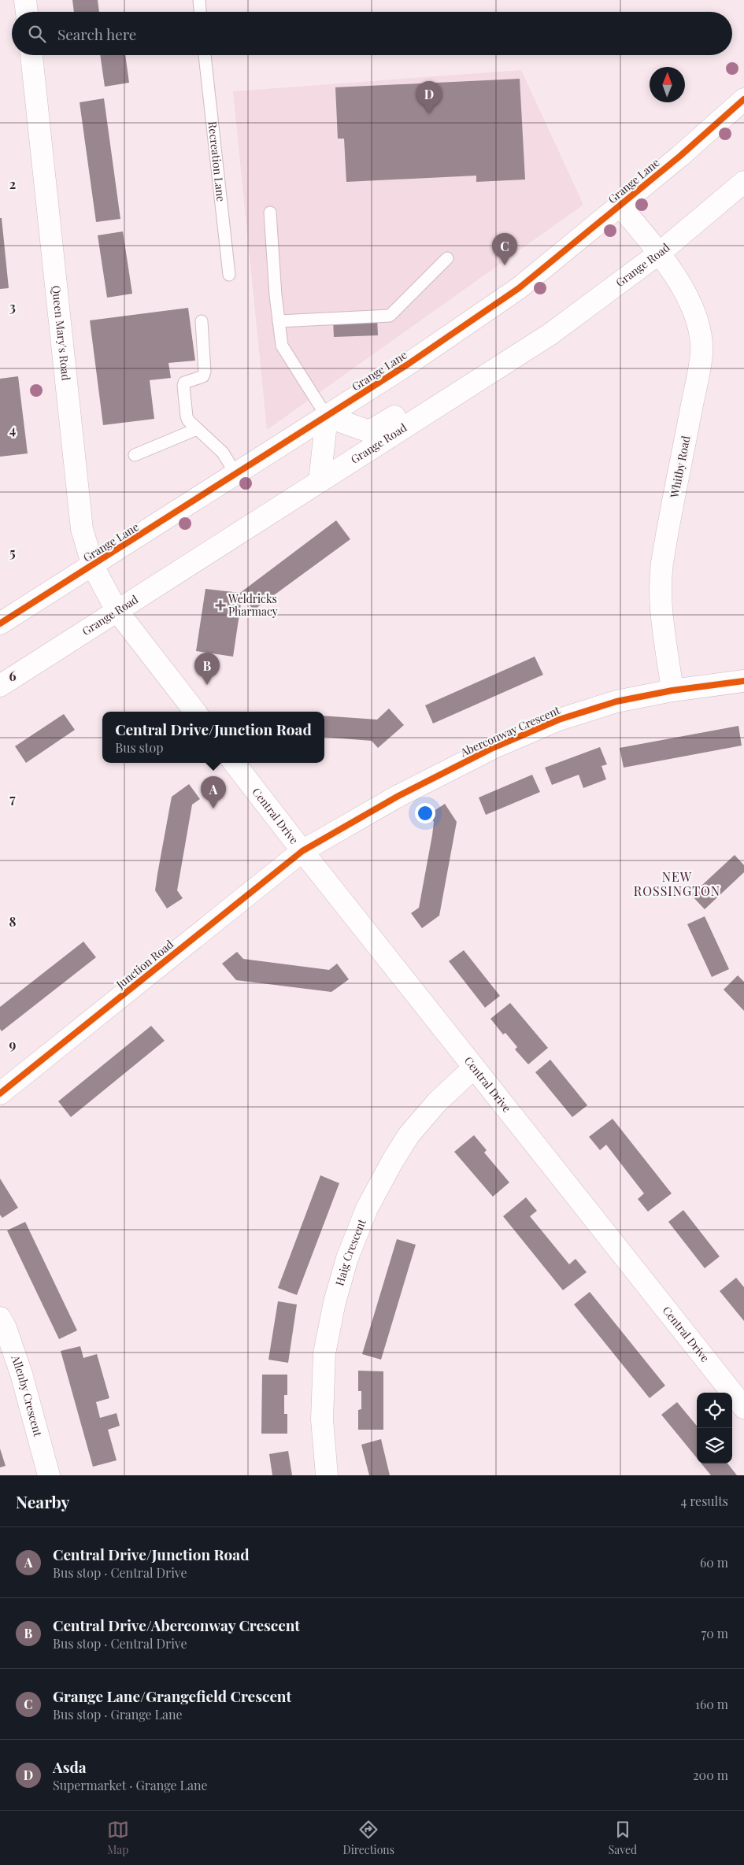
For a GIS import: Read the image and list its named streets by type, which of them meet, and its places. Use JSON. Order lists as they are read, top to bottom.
{
  "streets": {
    "street": [
      "Grange Lane",
      "Grange Road",
      "Queen Mary's Road",
      "Whitby Road",
      "Aberconway Crescent",
      "Central Drive",
      "Junction Road",
      "Haig Crescent",
      "Allenby Crescent"
    ],
    "lane": ["Recreation Lane"]
  },
  "crossings": [
    ["Grange Lane", "Grange Road"],
    ["Grange Lane", "Queen Mary's Road"],
    ["Grange Lane", "Whitby Road"],
    ["Grange Road", "Queen Mary's Road"],
    ["Grange Road", "Whitby Road"],
    ["Whitby Road", "Aberconway Crescent"],
    ["Aberconway Crescent", "Central Drive"],
    ["Aberconway Crescent", "Junction Road"],
    ["Central Drive", "Junction Road"],
    ["Central Drive", "Haig Crescent"]
  ],
  "districts": ["NEW ROSSINGTON"],
  "places": {
    "health": ["Weldricks Pharmacy"]
  },
  "north": "top",
  "page": {
    "search": "Search here",
    "pins": [
      "D",
      "C",
      "B",
      "A"
    ],
    "popup": ["Central Drive/Junction Road", "Bus stop"],
    "heading": ["Nearby", "4 results"],
    "list": [
      {
        "mark": "A",
        "name": "Central Drive/Junction Road",
        "note": "Bus stop · Central Drive",
        "value": "60 m"
      },
      {
        "mark": "B",
        "name": "Central Drive/Aberconway Crescent",
        "note": "Bus stop · Central Drive",
        "value": "70 m"
      },
      {
        "mark": "C",
        "name": "Grange Lane/Grangefield Crescent",
        "note": "Bus stop · Grange Lane",
        "value": "160 m"
      },
      {
        "mark": "D",
        "name": "Asda",
        "note": "Supermarket · Grange Lane",
        "value": "200 m"
      }
    ],
    "nav": ["Map", "Directions", "Saved"]
  },
  "grid": {
    "rows": [
      "2",
      "3",
      "4",
      "5",
      "6",
      "7",
      "8",
      "9"
    ]
  }
}
